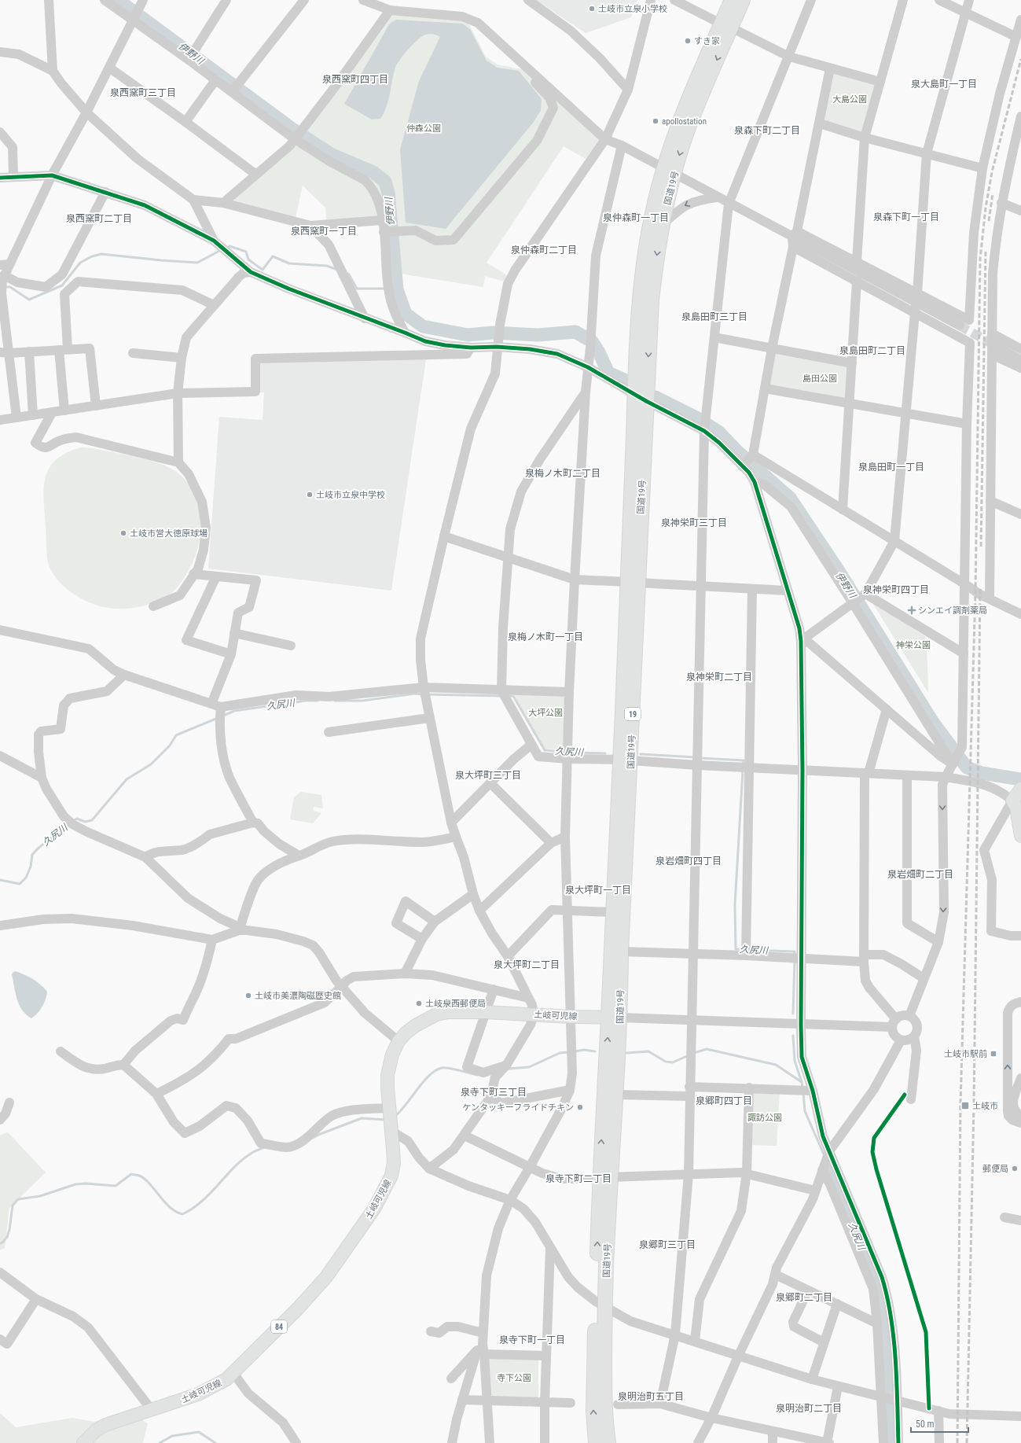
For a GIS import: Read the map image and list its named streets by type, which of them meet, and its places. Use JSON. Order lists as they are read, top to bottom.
{
  "streets": {
    "highway": ["国道19号", "19"],
    "main road": ["土岐可児線", "84"]
  },
  "crossings": [
    ["国道19号", "土岐可児線"]
  ],
  "districts": [
    "泉西窯町四丁目",
    "泉大島町一丁目",
    "泉西窯町三丁目",
    "泉森下町二丁目",
    "泉森下町一丁目",
    "泉仲森町一丁目",
    "泉西窯町二丁目",
    "泉西窯町一丁目",
    "泉仲森町二丁目",
    "泉島田町三丁目",
    "泉島田町二丁目",
    "泉島田町一丁目",
    "泉梅ノ木町二丁目",
    "泉神栄町三丁目",
    "泉神栄町四丁目",
    "泉梅ノ木町一丁目",
    "泉神栄町二丁目",
    "泉大坪町三丁目",
    "泉岩畑町四丁目",
    "泉岩畑町二丁目",
    "泉大坪町一丁目",
    "泉大坪町二丁目",
    "泉寺下町三丁目",
    "泉郷町四丁目",
    "泉寺下町二丁目",
    "泉郷町三丁目",
    "泉郷町二丁目",
    "泉寺下町一丁目",
    "泉明治町五丁目",
    "泉明治町二丁目"
  ],
  "water": ["伊野川", "久尻川"],
  "parks": [
    "大島公園",
    "仲森公園",
    "島田公園",
    "神栄公園",
    "大坪公園",
    "諏訪公園",
    "寺下公園"
  ],
  "places": {
    "other": [
      "土岐市立泉小学校",
      "すき家",
      "apollostation",
      "土岐市立泉中学校",
      "土岐市営大徳原球場",
      "土岐市美濃陶磁歴史館",
      "土岐泉西郵便局",
      "ケンタッキーフライドチキン",
      "郵便局"
    ],
    "health": ["シンエイ調剤薬局"],
    "transit": ["土岐市駅前", "土岐市"]
  },
  "scale_bar": "50 m"
}
